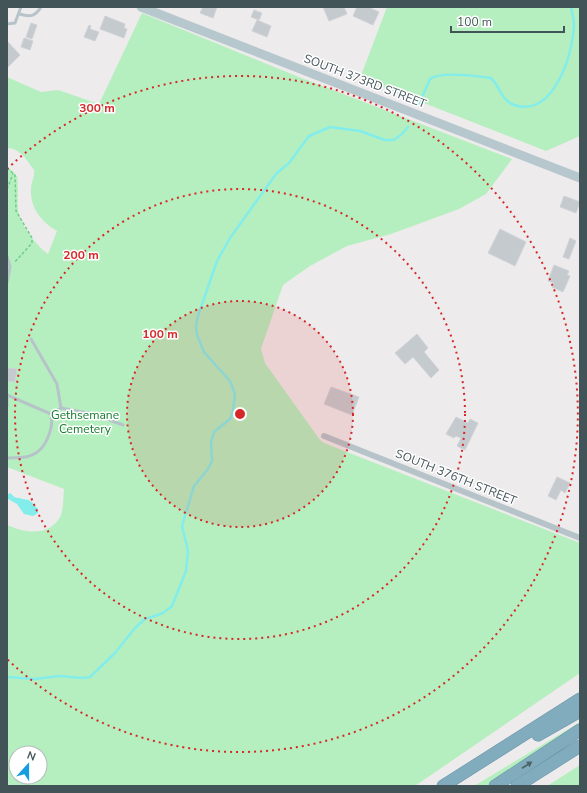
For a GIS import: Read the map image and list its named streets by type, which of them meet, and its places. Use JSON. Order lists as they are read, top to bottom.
{
  "streets": {
    "street": ["SOUTH 373RD STREET", "SOUTH 376TH STREET"]
  },
  "parks": ["Gethsemane Cemetery"],
  "scale_bar": "100 m",
  "north": "top",
  "rings": ["300 m", "200 m", "100 m"]
}
